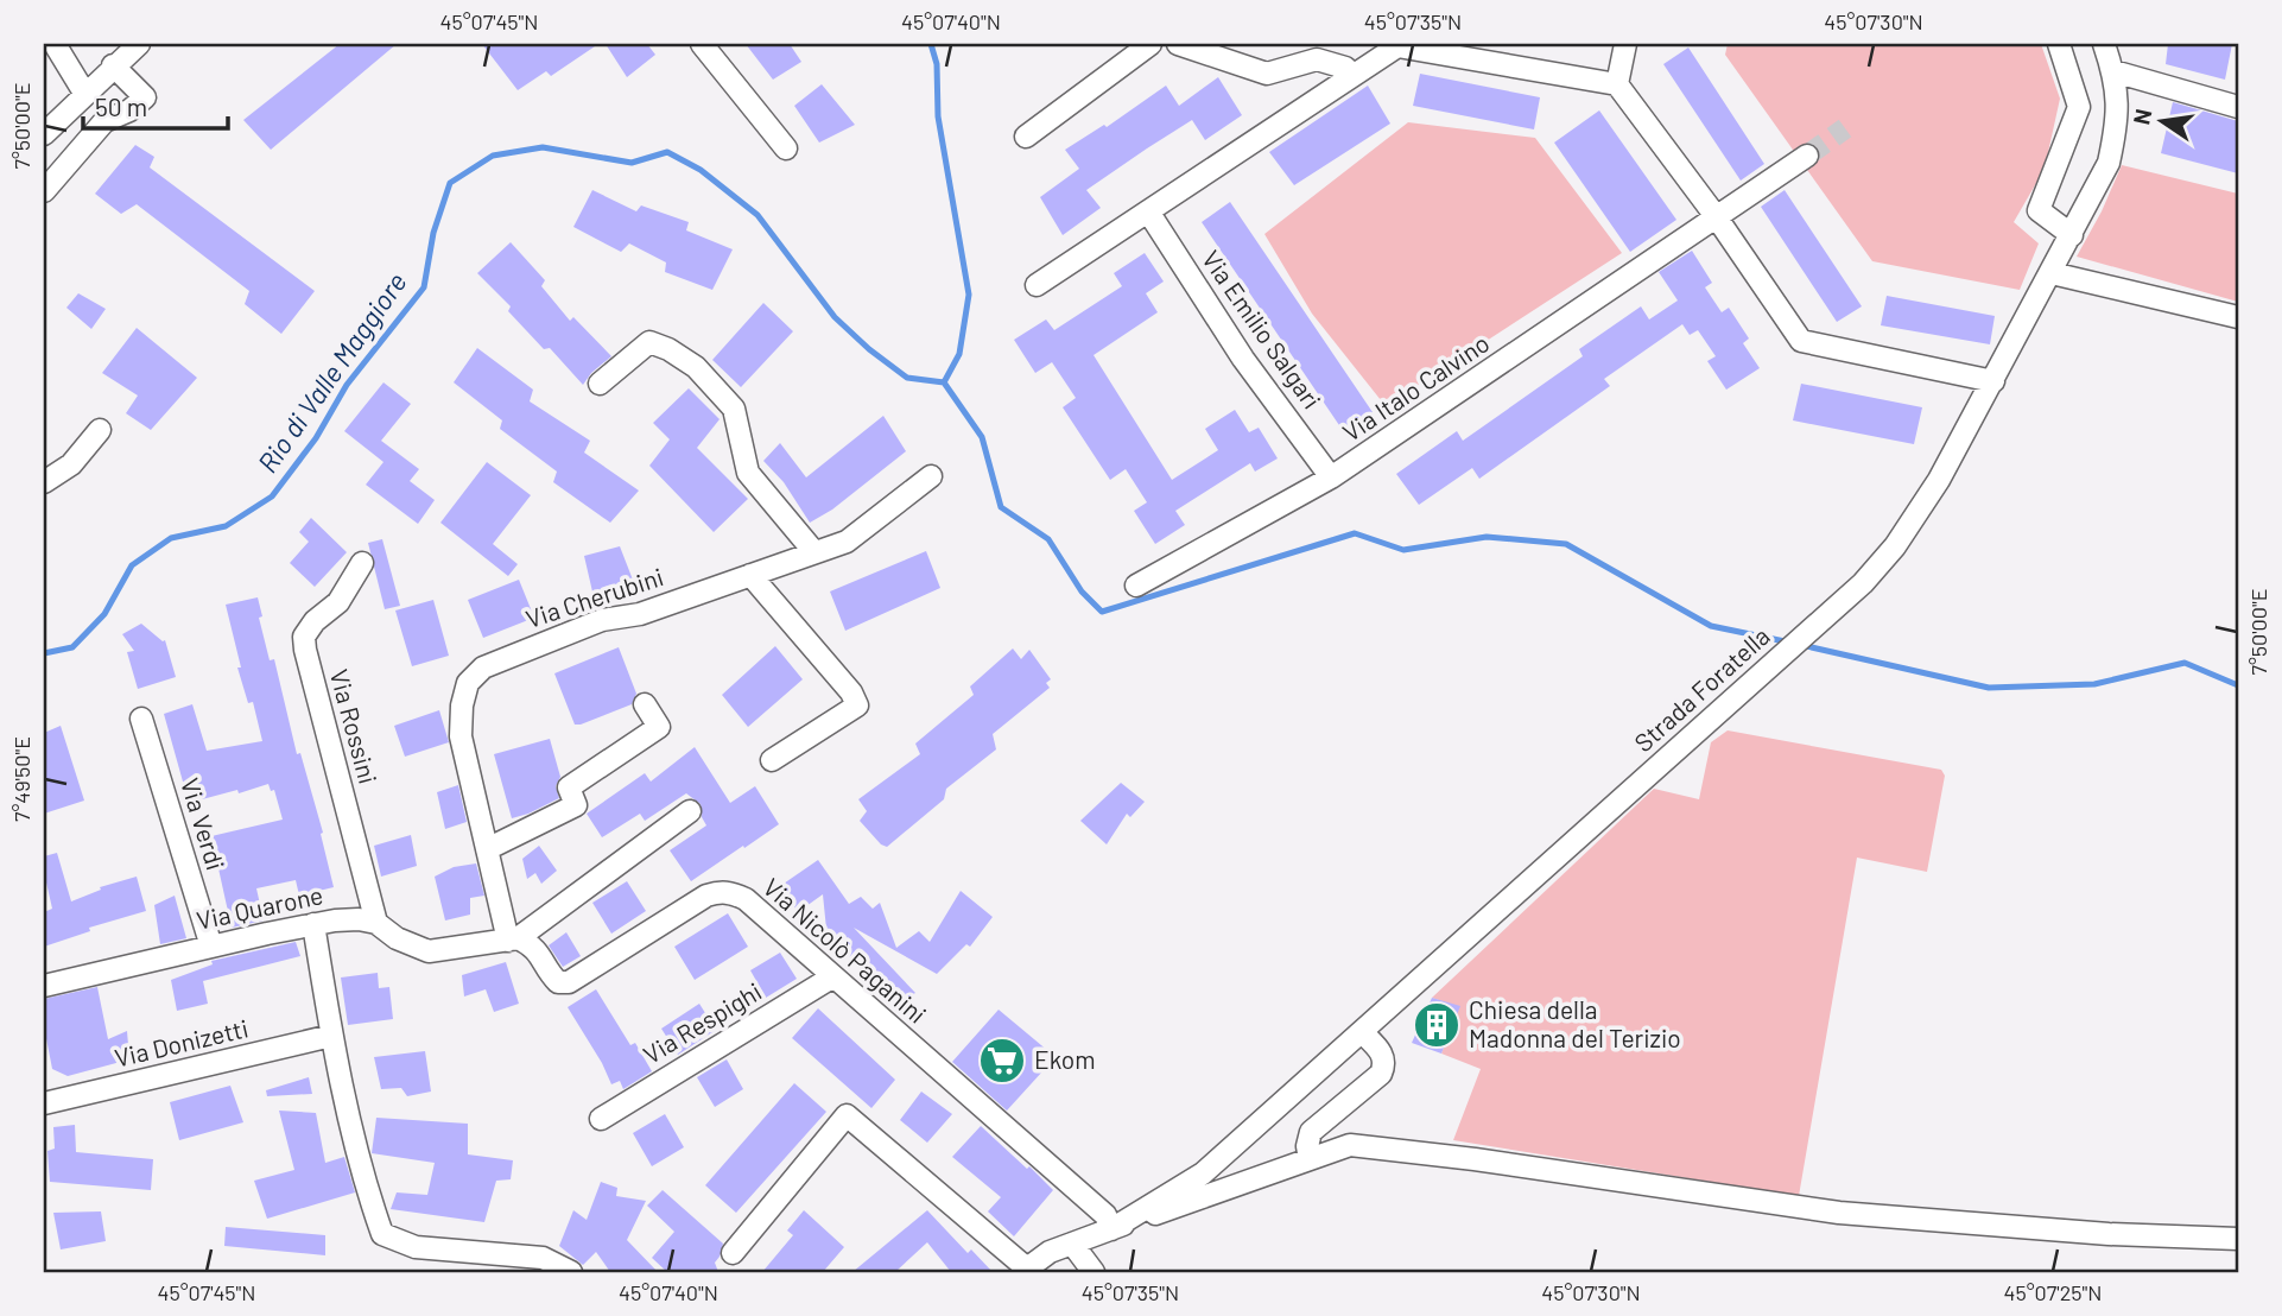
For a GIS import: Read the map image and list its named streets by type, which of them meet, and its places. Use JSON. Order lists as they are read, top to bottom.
{
  "streets": {
    "street": [
      "Via Emilio Salgari",
      "Via Italo Calvino",
      "Via Cherubini",
      "Strada Foratella",
      "Via Rossini",
      "Via Verdi",
      "Via Quarone",
      "Via Nicolò Paganini",
      "Via Respighi",
      "Via Donizetti"
    ]
  },
  "crossings": [
    ["Via Emilio Salgari", "Via Italo Calvino"],
    ["Via Cherubini", "Via Quarone"],
    ["Via Cherubini", "Via Nicolò Paganini"],
    ["Strada Foratella", "Via Nicolò Paganini"],
    ["Via Rossini", "Via Quarone"],
    ["Via Verdi", "Via Quarone"],
    ["Via Quarone", "Via Nicolò Paganini"],
    ["Via Nicolò Paganini", "Via Respighi"]
  ],
  "water": ["Rio di Valle Maggiore"],
  "places": {
    "building": ["Chiesa della Madonna del Terizio"],
    "supermarket": ["Ekom"]
  },
  "scale_bar": "50 m",
  "north": "left",
  "coordinates": [
    "45°07'45\"N",
    "45°07'40\"N",
    "45°07'35\"N",
    "45°07'30\"N",
    "7°50'00\"E",
    "7°49'50\"E",
    "45°07'25\"N"
  ]
}
